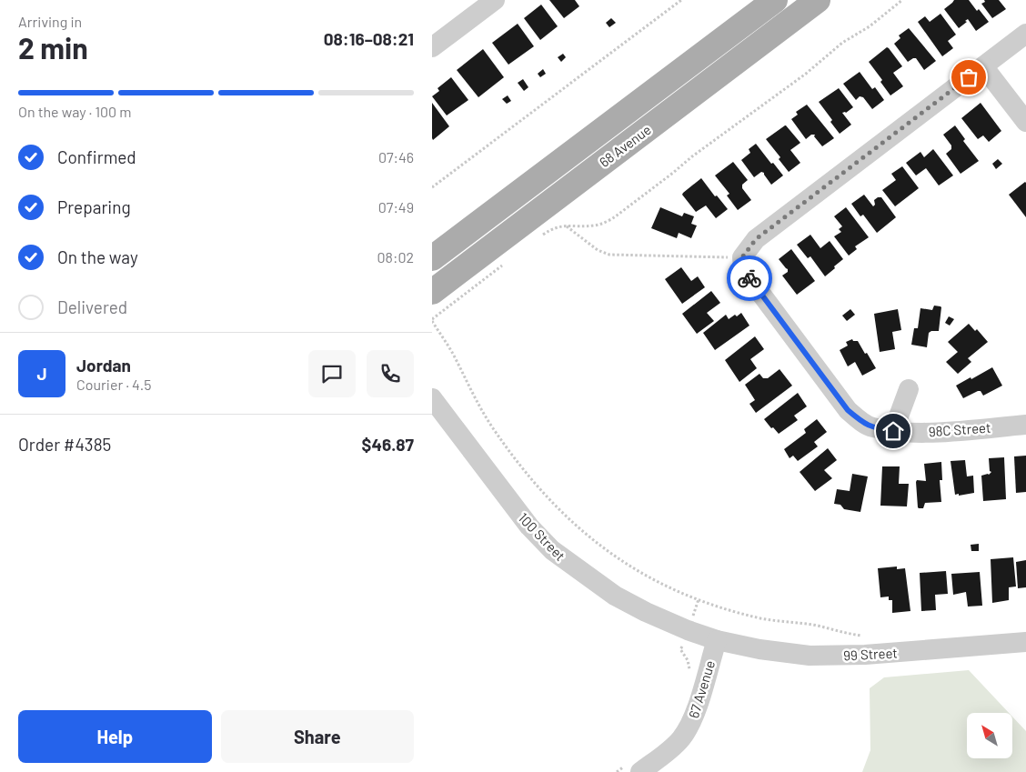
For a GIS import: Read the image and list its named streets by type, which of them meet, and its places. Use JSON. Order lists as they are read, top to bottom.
{
  "streets": {
    "main road": ["68 Avenue"],
    "street": [
      "98C Street",
      "100 Street",
      "99 Street",
      "67 Avenue"
    ]
  },
  "crossings": [
    ["100 Street", "99 Street"],
    ["100 Street", "67 Avenue"],
    ["99 Street", "67 Avenue"]
  ],
  "north": "top left",
  "page": {
    "heading": ["2 min", "Arriving in", "08:16–08:21"],
    "panel": [
      "Jordan",
      "Courier · 4.5",
      "Order #4385",
      "$46.87"
    ],
    "bar": "On the way · 100 m",
    "list": [
      ["Confirmed", "07:46"],
      ["Preparing", "07:49"],
      ["On the way", "08:02"],
      "Delivered"
    ],
    "round": "J",
    "buttons": ["Help", "Share"]
  }
}
